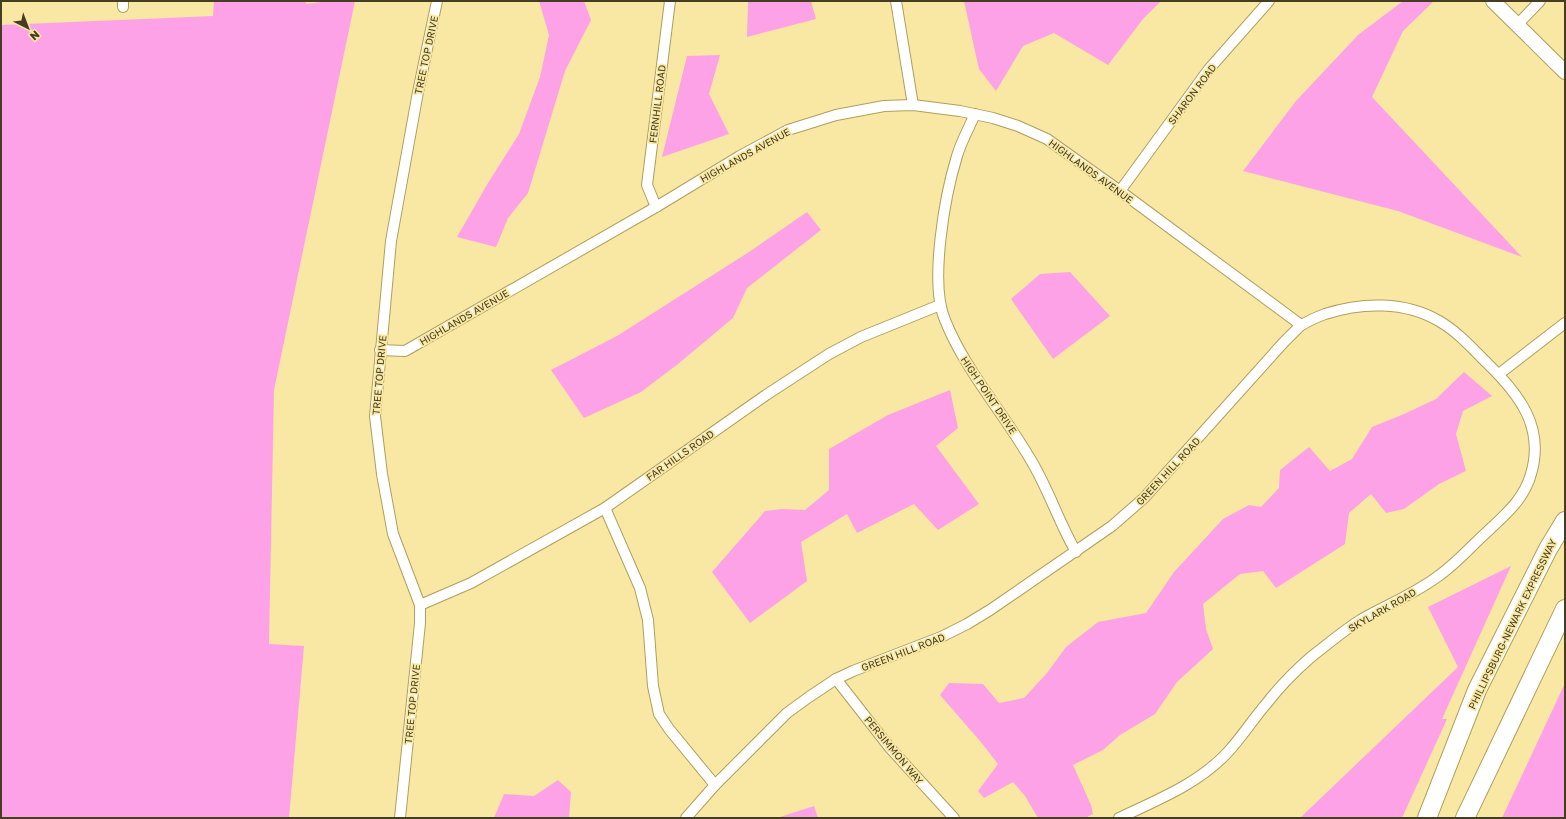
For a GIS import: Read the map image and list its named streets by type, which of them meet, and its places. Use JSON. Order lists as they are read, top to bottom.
{
  "streets": {
    "highway": ["PHILLIPSBURG-NEWARK EXPRESSWAY"],
    "street": [
      "TREE TOP DRIVE",
      "SHARON ROAD",
      "FERNHILL ROAD",
      "HIGHLANDS AVENUE",
      "HIGH POINT DRIVE",
      "FAR HILLS ROAD",
      "GREEN HILL ROAD",
      "SKYLARK ROAD",
      "PERSIMMON WAY"
    ]
  },
  "crossings": [
    ["TREE TOP DRIVE", "HIGHLANDS AVENUE"],
    ["TREE TOP DRIVE", "FAR HILLS ROAD"],
    ["SHARON ROAD", "HIGHLANDS AVENUE"],
    ["FERNHILL ROAD", "HIGHLANDS AVENUE"],
    ["HIGHLANDS AVENUE", "HIGH POINT DRIVE"],
    ["HIGHLANDS AVENUE", "GREEN HILL ROAD"],
    ["HIGH POINT DRIVE", "FAR HILLS ROAD"],
    ["HIGH POINT DRIVE", "GREEN HILL ROAD"],
    ["GREEN HILL ROAD", "SKYLARK ROAD"],
    ["GREEN HILL ROAD", "PERSIMMON WAY"]
  ],
  "north": "bottom right"
}
